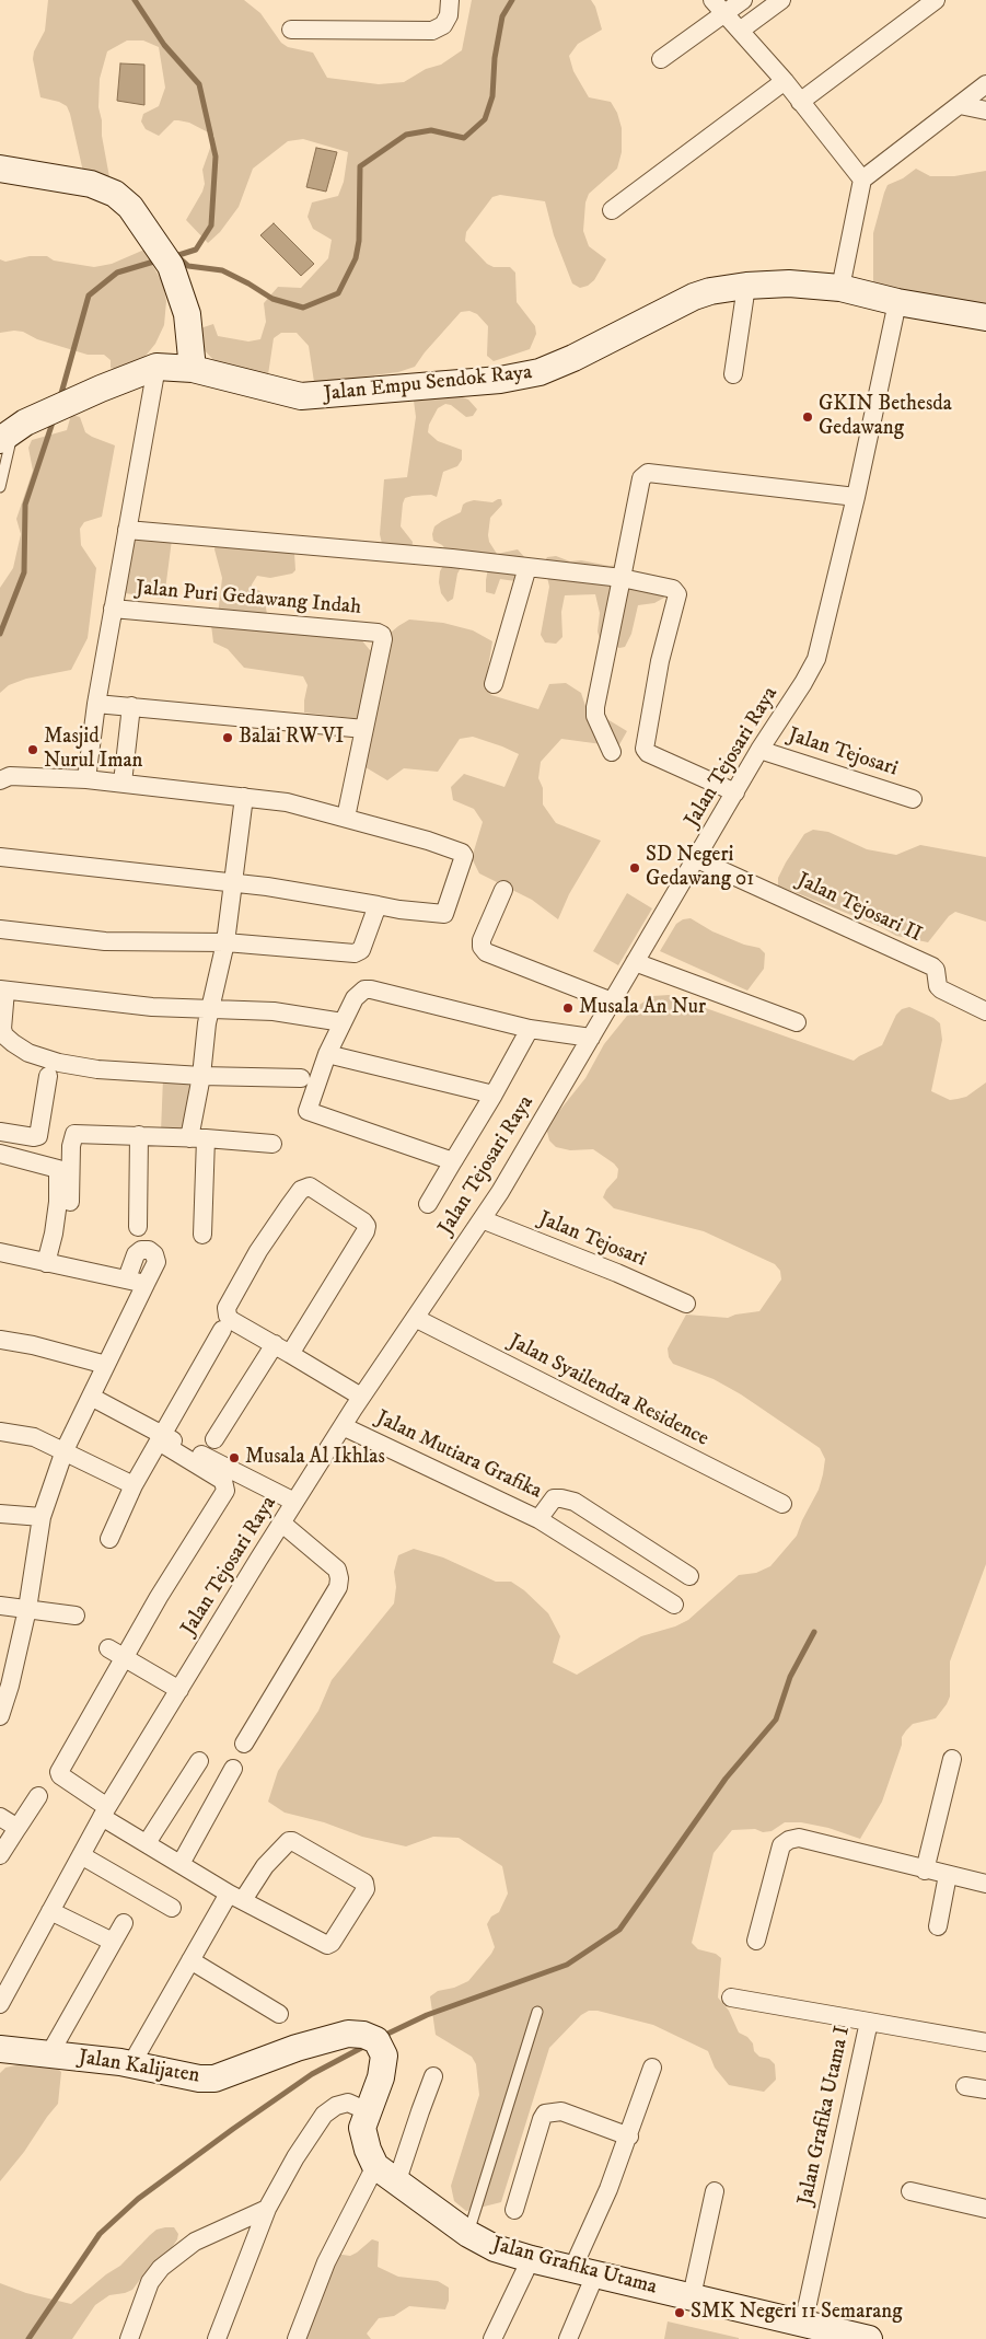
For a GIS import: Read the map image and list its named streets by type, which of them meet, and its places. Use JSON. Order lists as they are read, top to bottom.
{
  "streets": {
    "street": [
      "Jalan Empu Sendok Raya",
      "Jalan Puri Gedawang Indah",
      "Jalan Tejosari",
      "Jalan Tejosari Raya",
      "Jalan Tejosari II",
      "Jalan Syailendra Residence",
      "Jalan Mutiara Grafika",
      "Jalan Kalijaten",
      "Jalan Grafika Utama I",
      "Jalan Grafika Utama"
    ]
  },
  "crossings": [
    ["Jalan Empu Sendok Raya", "Jalan Puri Gedawang Indah"],
    ["Jalan Empu Sendok Raya", "Jalan Tejosari Raya"],
    ["Jalan Tejosari", "Jalan Tejosari Raya"],
    ["Jalan Tejosari Raya", "Jalan Tejosari II"],
    ["Jalan Tejosari Raya", "Jalan Syailendra Residence"],
    ["Jalan Tejosari Raya", "Jalan Mutiara Grafika"],
    ["Jalan Grafika Utama I", "Jalan Grafika Utama"]
  ],
  "places": [
    "GKIN Bethesda Gedawang",
    "Balai RW VI",
    "Masjid Nurul Iman",
    "SD Negeri Gedawang 01",
    "Musala An Nur",
    "Musala Al Ikhlas",
    "SMK Negeri 11 Semarang"
  ]
}
